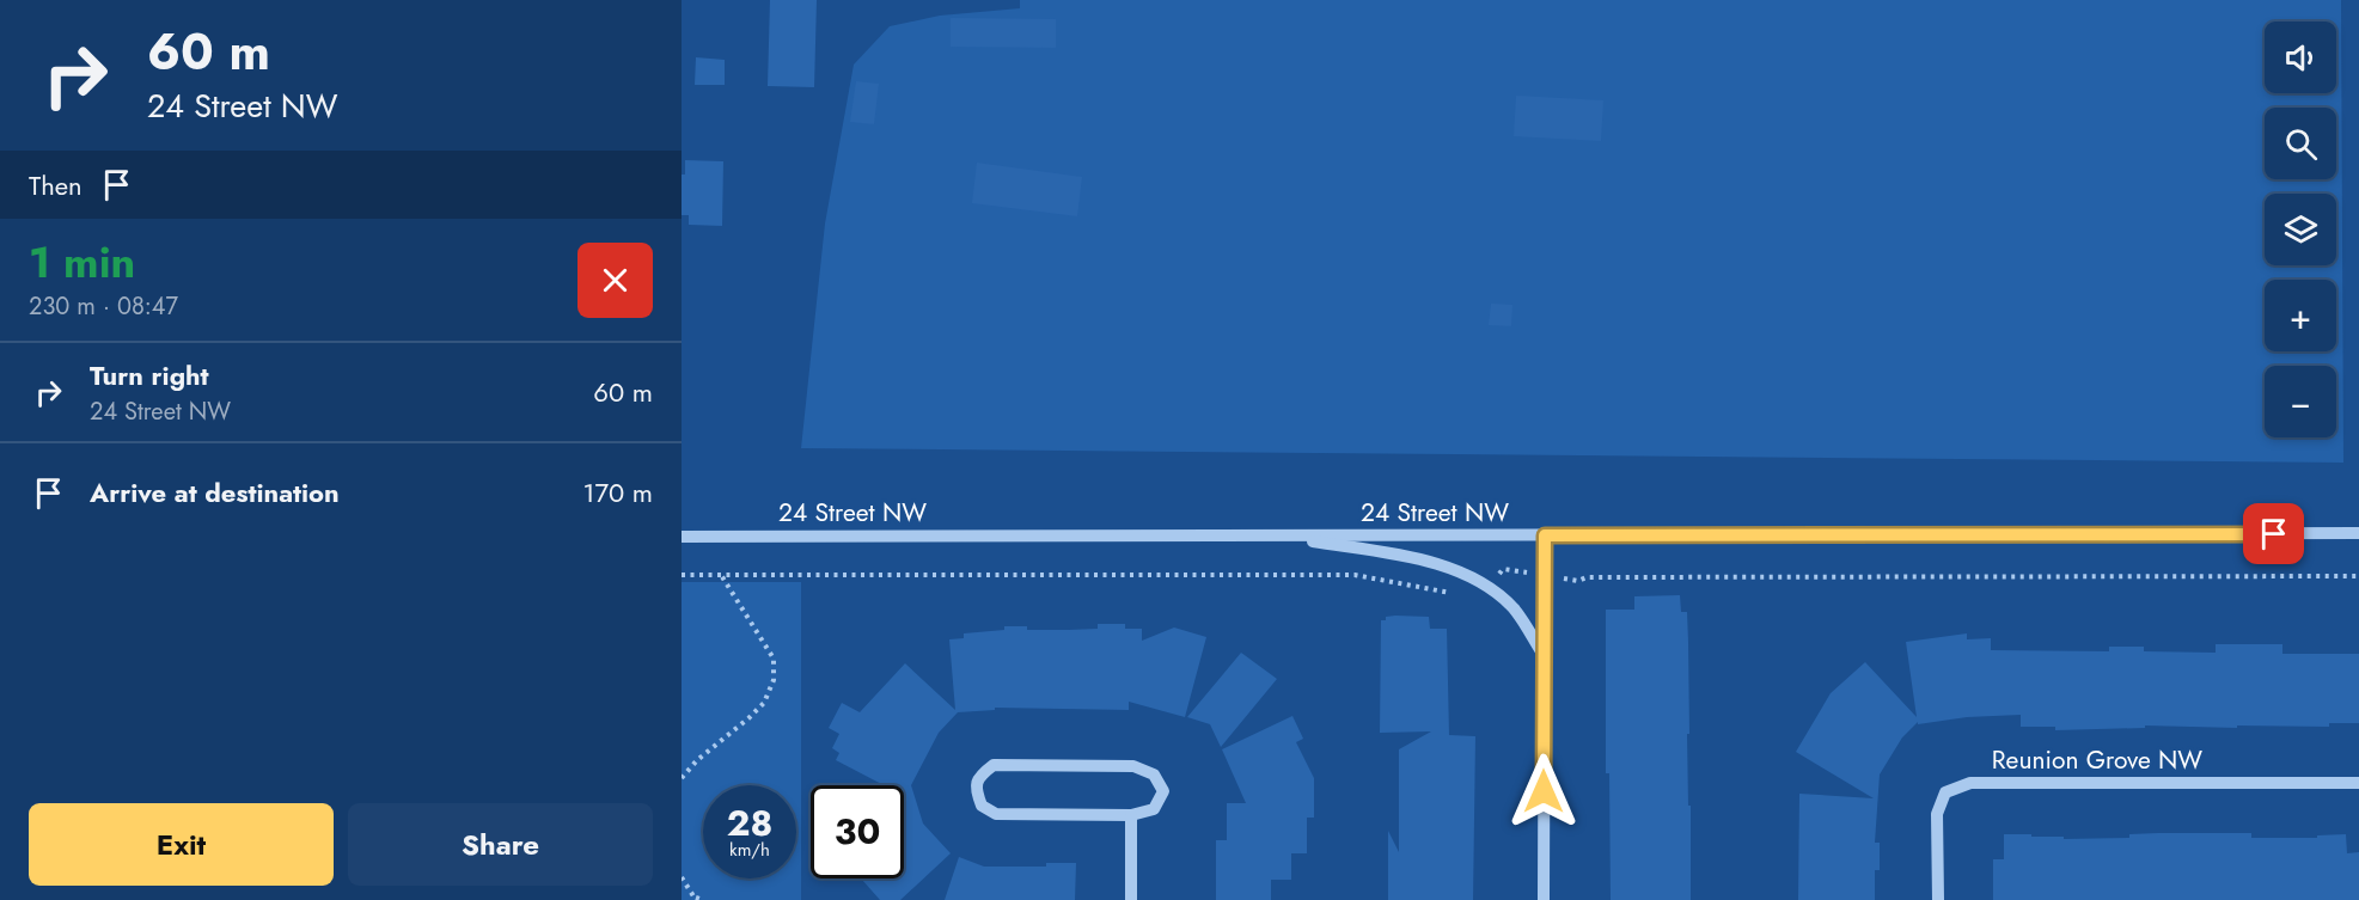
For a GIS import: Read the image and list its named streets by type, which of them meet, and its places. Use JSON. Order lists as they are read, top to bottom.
{
  "streets": {
    "street": ["24 Street NW", "Reunion Grove NW"]
  },
  "page": {
    "turn": ["60 m", "24 Street NW"],
    "map_buttons": ["+", "−"],
    "then": "Then",
    "heading": ["1 min", "230 m · 08:47"],
    "list": [
      {
        "name": "Turn right",
        "note": "24 Street NW",
        "value": "60 m"
      },
      {
        "name": "Arrive at destination",
        "value": "170 m"
      }
    ],
    "speed": "28 km/h",
    "limit": "30",
    "buttons": ["Exit", "Share"]
  }
}
